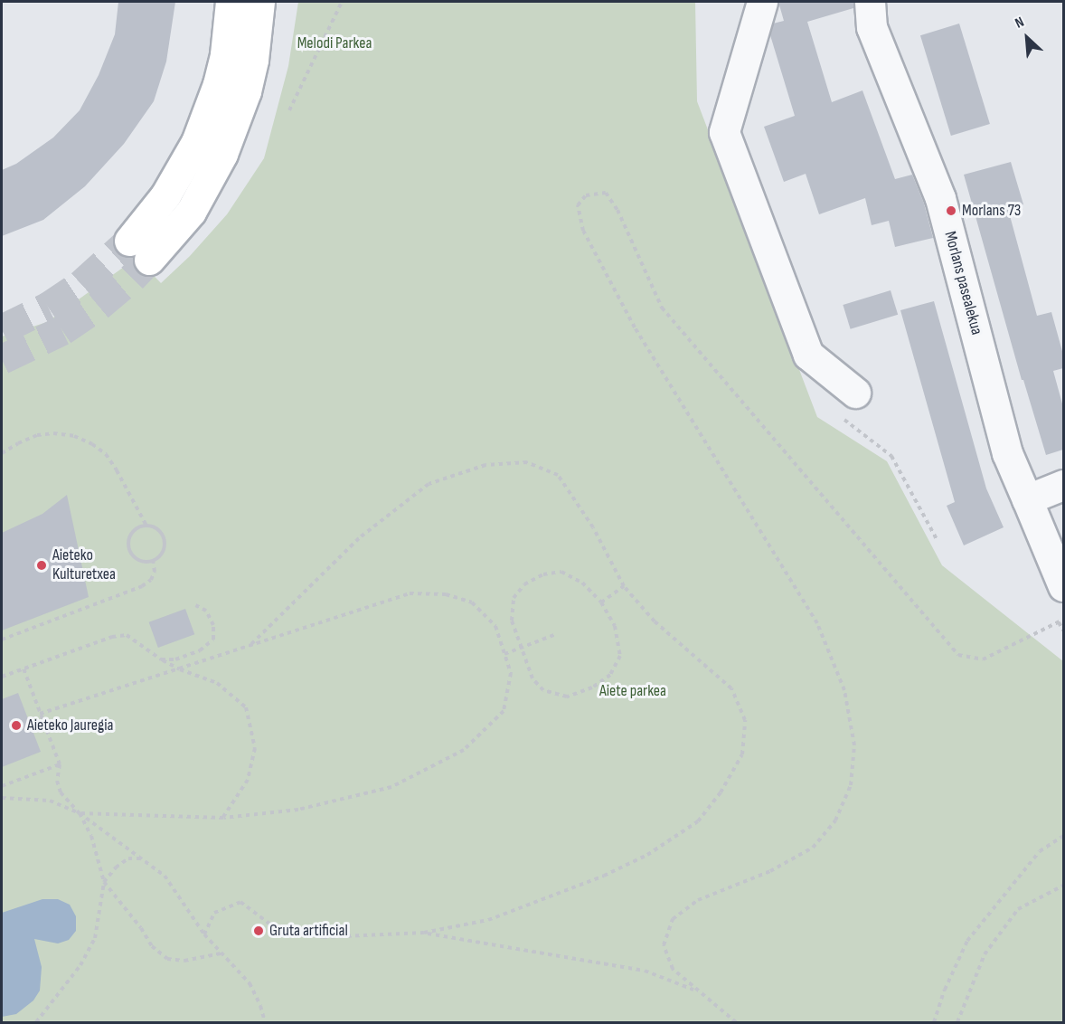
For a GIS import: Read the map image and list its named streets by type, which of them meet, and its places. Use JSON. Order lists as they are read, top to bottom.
{
  "streets": {
    "street": ["Morlans pasealekua"]
  },
  "parks": ["Melodi Parkea", "Aiete parkea"],
  "places": [
    "Morlans 73",
    "Aieteko Kulturetxea",
    "Aieteko Jauregia",
    "Gruta artificial"
  ],
  "north": "top left"
}
